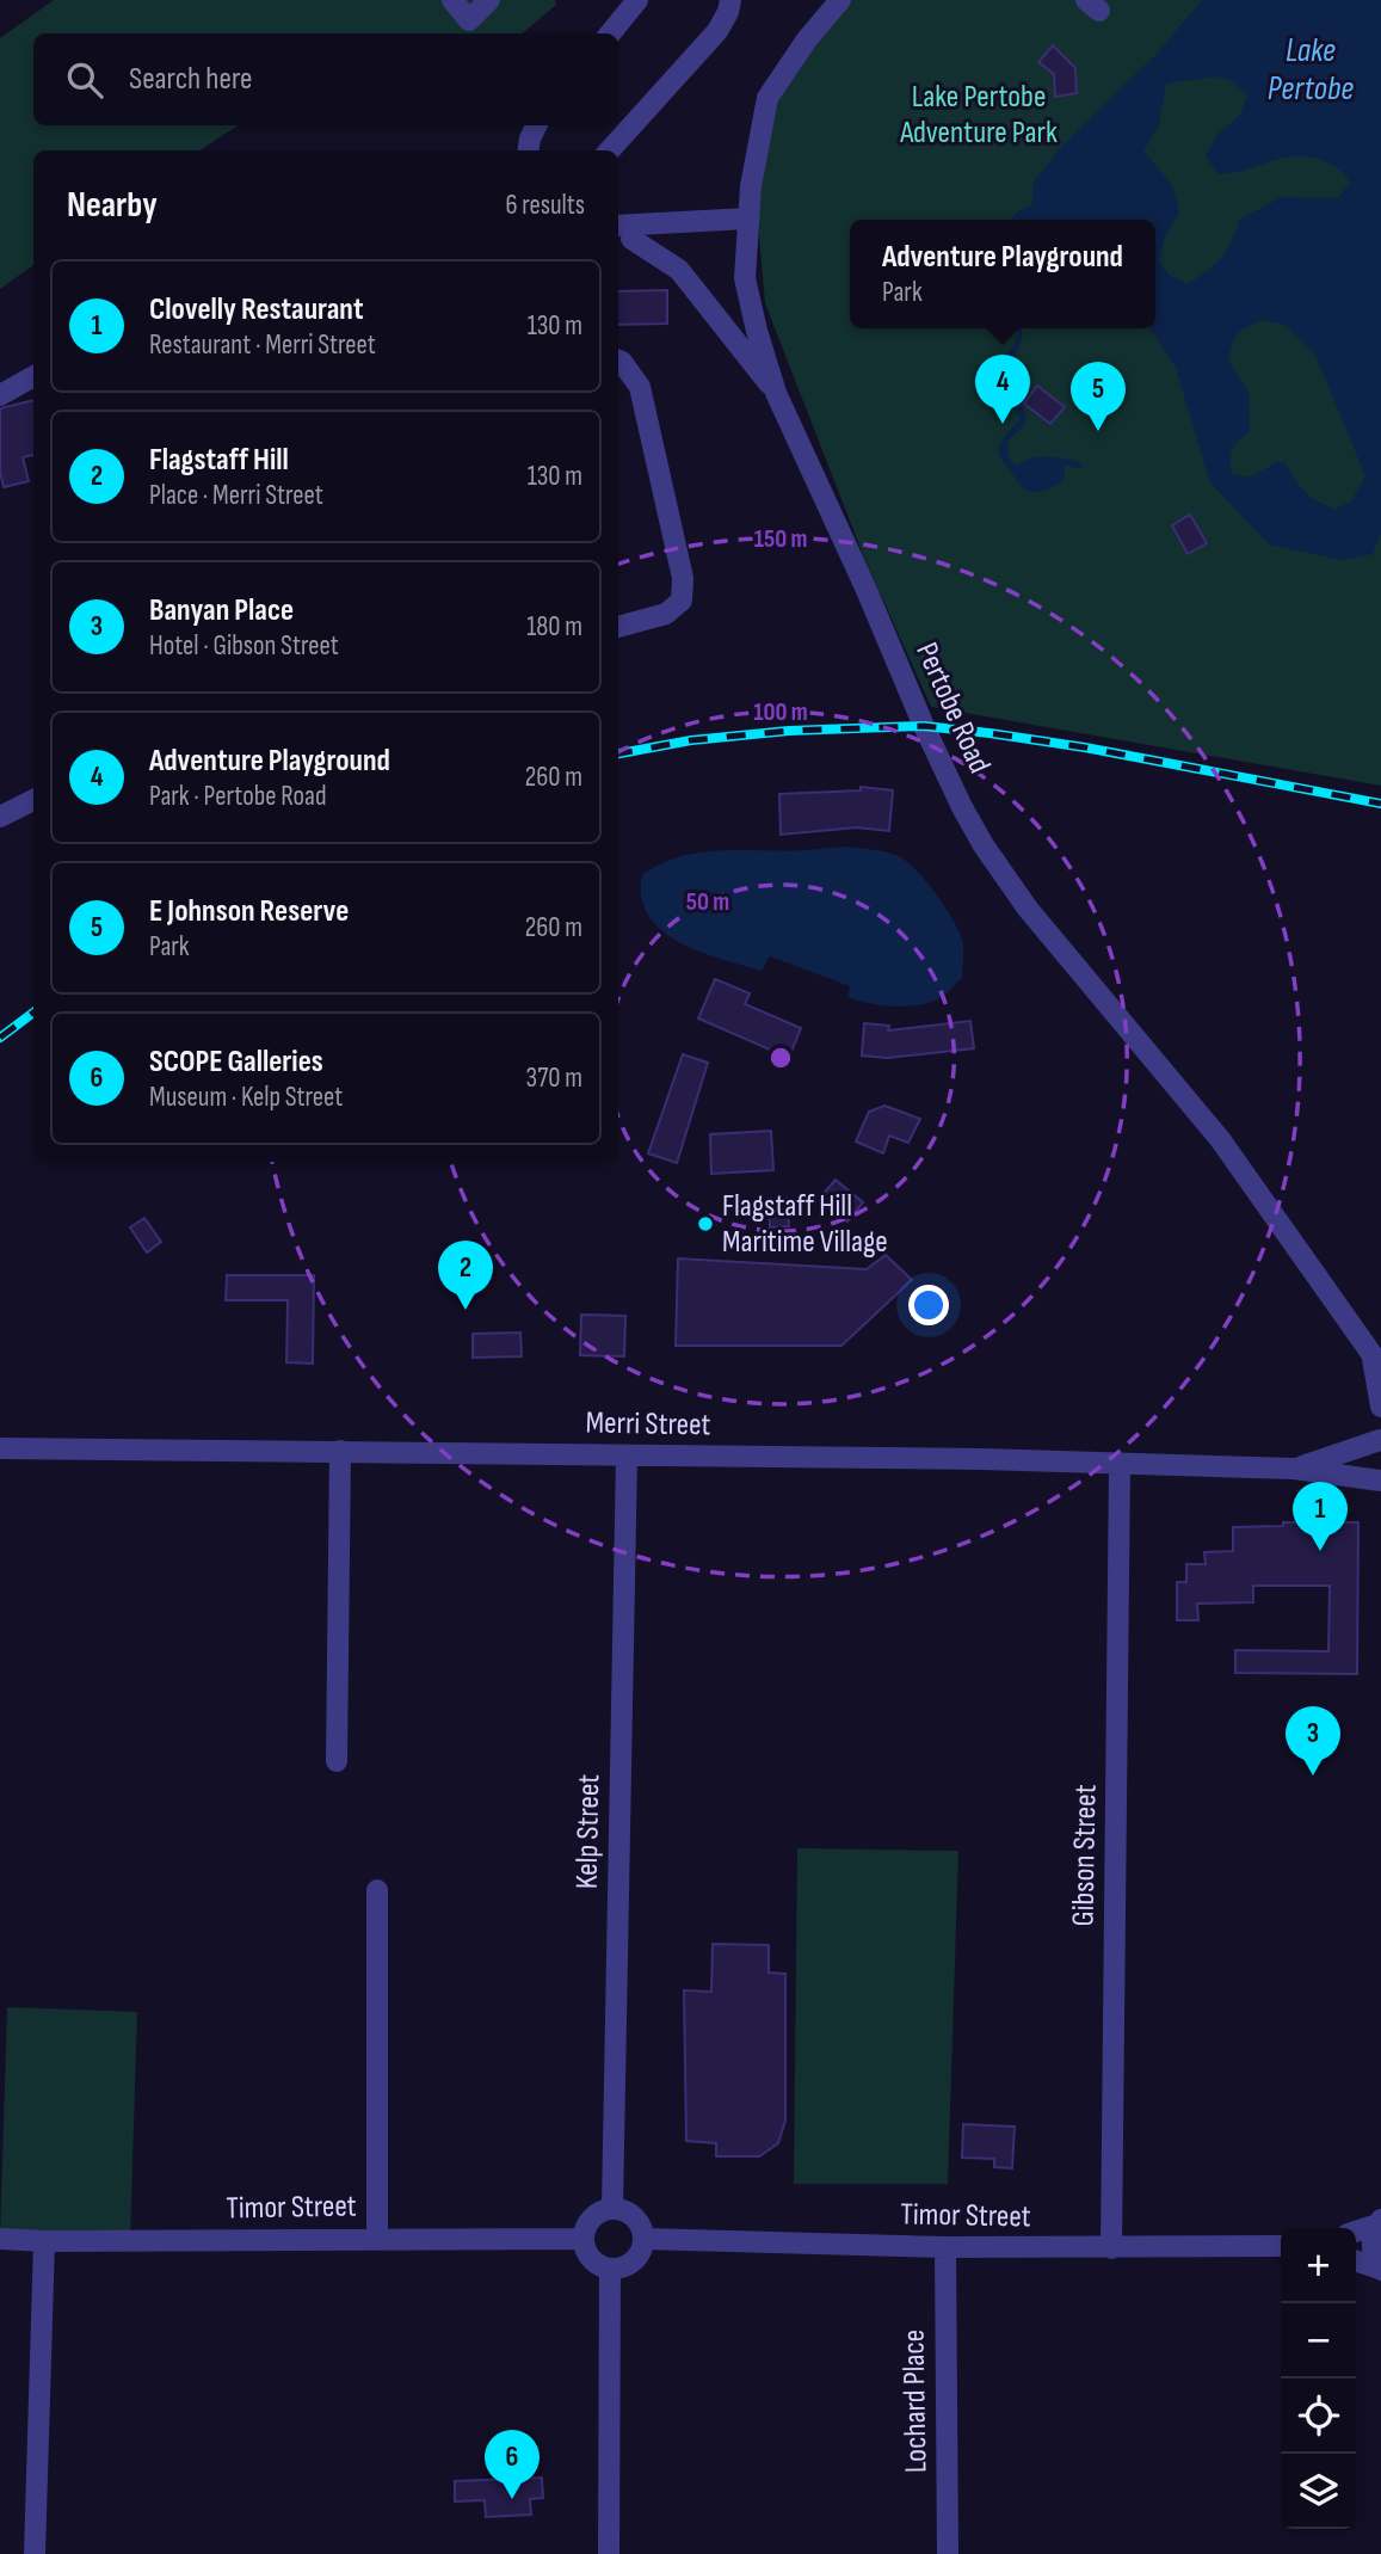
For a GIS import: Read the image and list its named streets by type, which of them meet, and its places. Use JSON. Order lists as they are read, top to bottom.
{
  "streets": {
    "street": [
      "Pertobe Road",
      "Merri Street",
      "Kelp Street",
      "Gibson Street",
      "Timor Street",
      "Lochard Place"
    ]
  },
  "crossings": [
    ["Merri Street", "Kelp Street"],
    ["Merri Street", "Gibson Street"],
    ["Kelp Street", "Timor Street"],
    ["Gibson Street", "Timor Street"],
    ["Timor Street", "Lochard Place"]
  ],
  "water": ["Lake Pertobe"],
  "parks": ["Lake Pertobe Adventure Park"],
  "places": ["Flagstaff Hill Maritime Village"],
  "page": {
    "search": "Search here",
    "heading": ["Nearby", "6 results"],
    "popup": ["Adventure Playground", "Park"],
    "list": [
      {
        "mark": "1",
        "name": "Clovelly Restaurant",
        "note": "Restaurant · Merri Street",
        "value": "130 m"
      },
      {
        "mark": "2",
        "name": "Flagstaff Hill",
        "note": "Place · Merri Street",
        "value": "130 m"
      },
      {
        "mark": "3",
        "name": "Banyan Place",
        "note": "Hotel · Gibson Street",
        "value": "180 m"
      },
      {
        "mark": "4",
        "name": "Adventure Playground",
        "note": "Park · Pertobe Road",
        "value": "260 m"
      },
      {
        "mark": "5",
        "name": "E Johnson Reserve",
        "note": "Park",
        "value": "260 m"
      },
      {
        "mark": "6",
        "name": "SCOPE Galleries",
        "note": "Museum · Kelp Street",
        "value": "370 m"
      }
    ],
    "pins": [
      "4",
      "5",
      "2",
      "1",
      "3",
      "6"
    ],
    "map_buttons": ["+", "−"]
  },
  "rings": ["150 m", "100 m", "50 m"]
}
